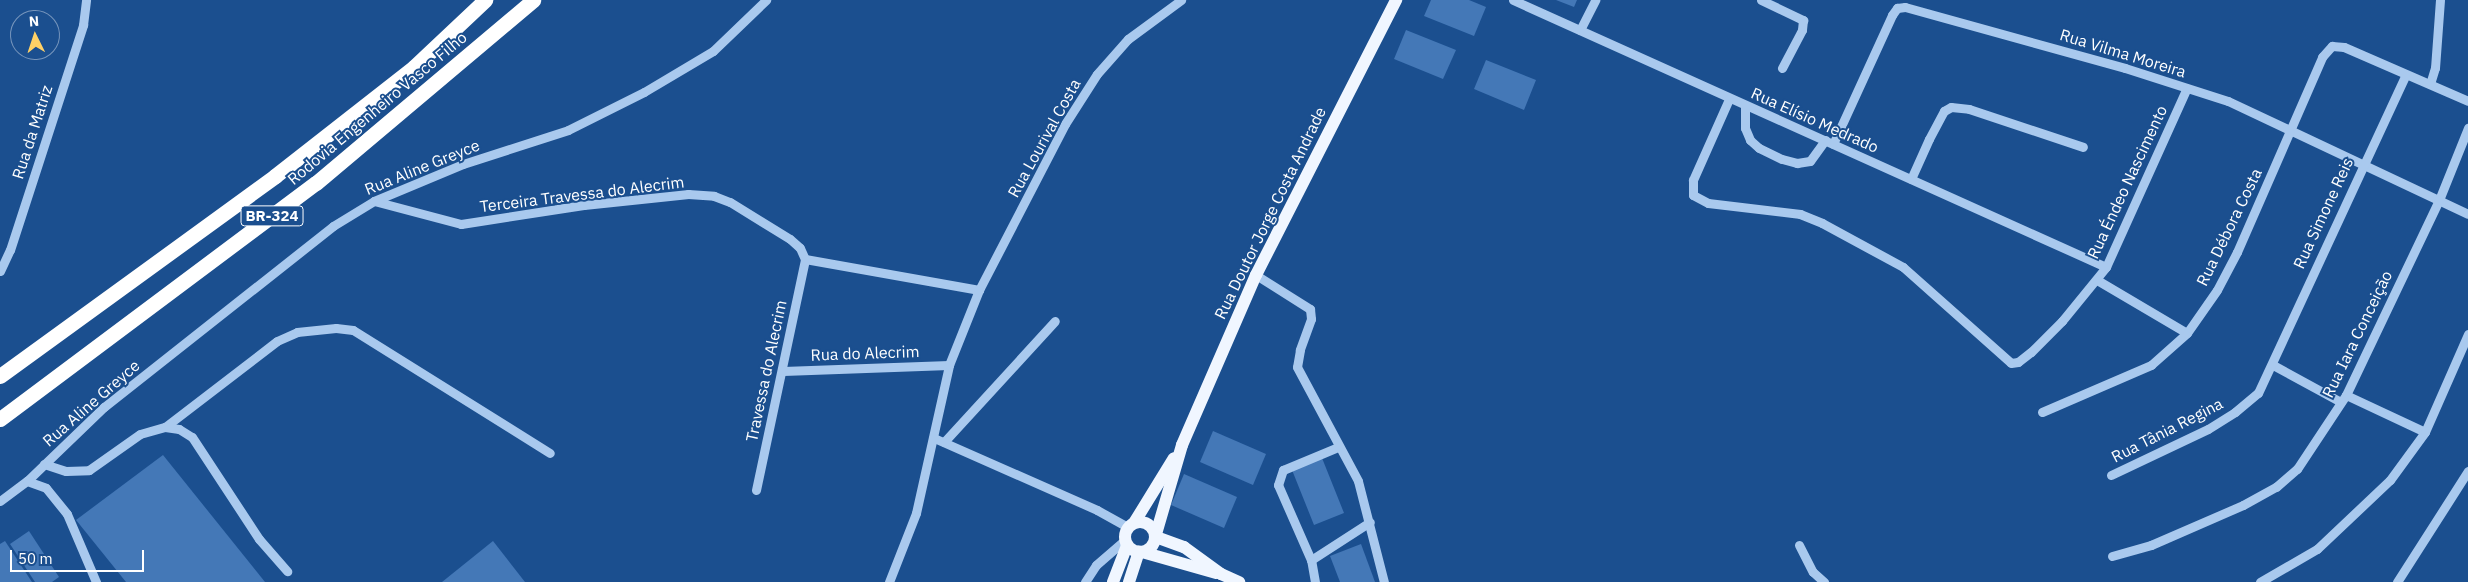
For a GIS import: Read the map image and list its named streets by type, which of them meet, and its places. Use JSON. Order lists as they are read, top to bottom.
{
  "streets": {
    "highway": ["Rodovia Engenheiro Vasco Filho", "BR-324"],
    "main road": ["Rua Doutor Jorge Costa Andrade"],
    "street": [
      "Rua Vilma Moreira",
      "Rua Elísio Medrado",
      "Rua da Matriz",
      "Rua Lourival Costa",
      "Rua Aline Greyce",
      "Rua Éndeo Nascimento",
      "Terceira Travessa do Alecrim",
      "Rua Simone Reis",
      "Rua Débora Costa",
      "Rua Iara Conceição",
      "Rua do Alecrim",
      "Travessa do Alecrim",
      "Rua Tânia Regina"
    ]
  },
  "crossings": [
    ["Rua Vilma Moreira", "Rua Elísio Medrado"],
    ["Rua Vilma Moreira", "Rua Éndeo Nascimento"],
    ["Rua Vilma Moreira", "Rua Simone Reis"],
    ["Rua Vilma Moreira", "Rua Débora Costa"],
    ["Rua Vilma Moreira", "Rua Iara Conceição"],
    ["Rua Elísio Medrado", "Rua Éndeo Nascimento"],
    ["Rua Lourival Costa", "Rua do Alecrim"],
    ["Rua Aline Greyce", "Terceira Travessa do Alecrim"],
    ["Terceira Travessa do Alecrim", "Travessa do Alecrim"],
    ["Rua Simone Reis", "Rua Débora Costa"],
    ["Rua Simone Reis", "Rua Tânia Regina"],
    ["Rua do Alecrim", "Travessa do Alecrim"]
  ],
  "scale_bar": "50 m",
  "north": "top"
}
